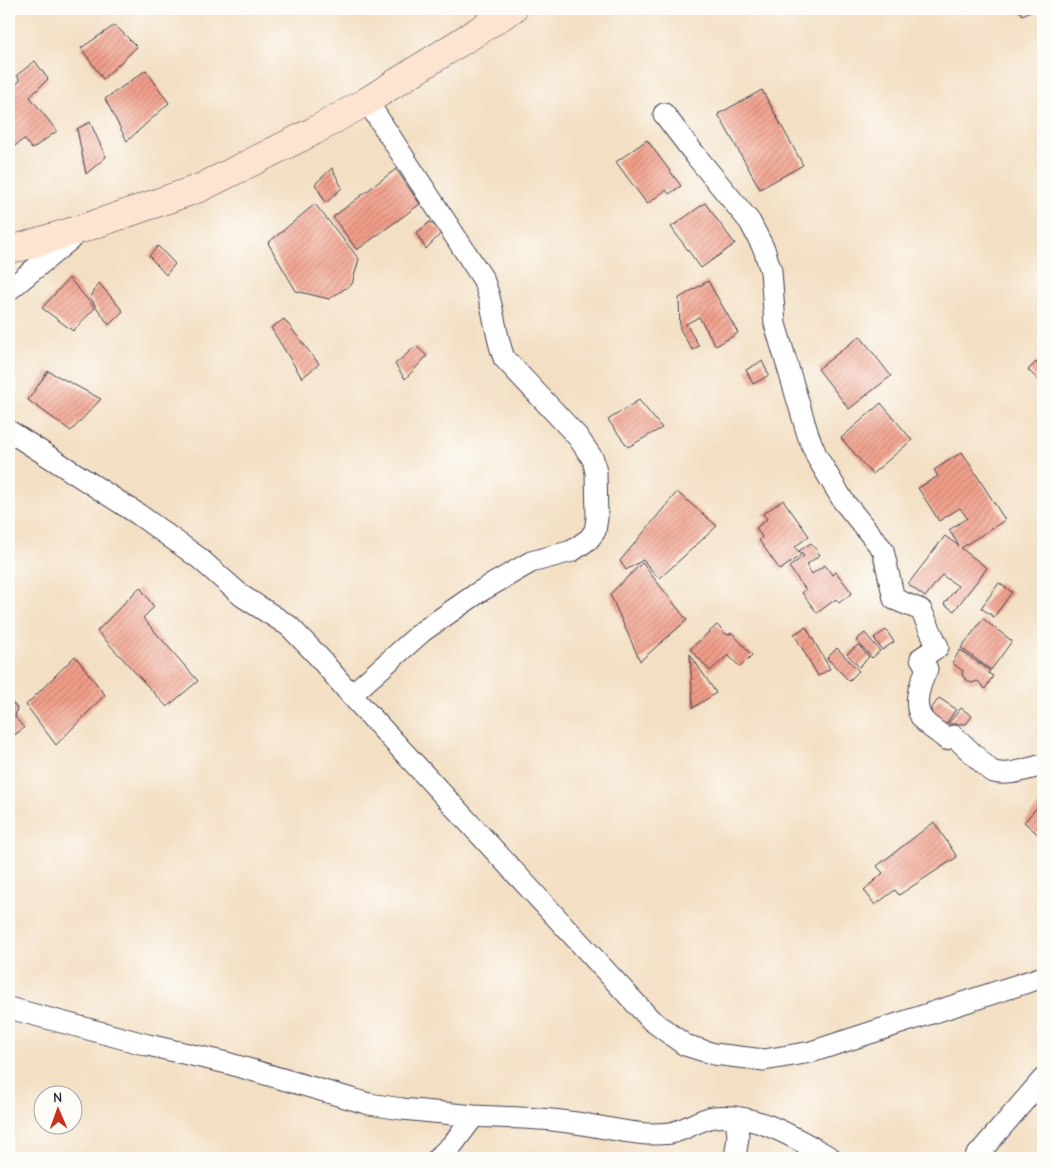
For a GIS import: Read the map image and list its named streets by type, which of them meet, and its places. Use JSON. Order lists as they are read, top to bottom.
{
  "north": "top"
}
